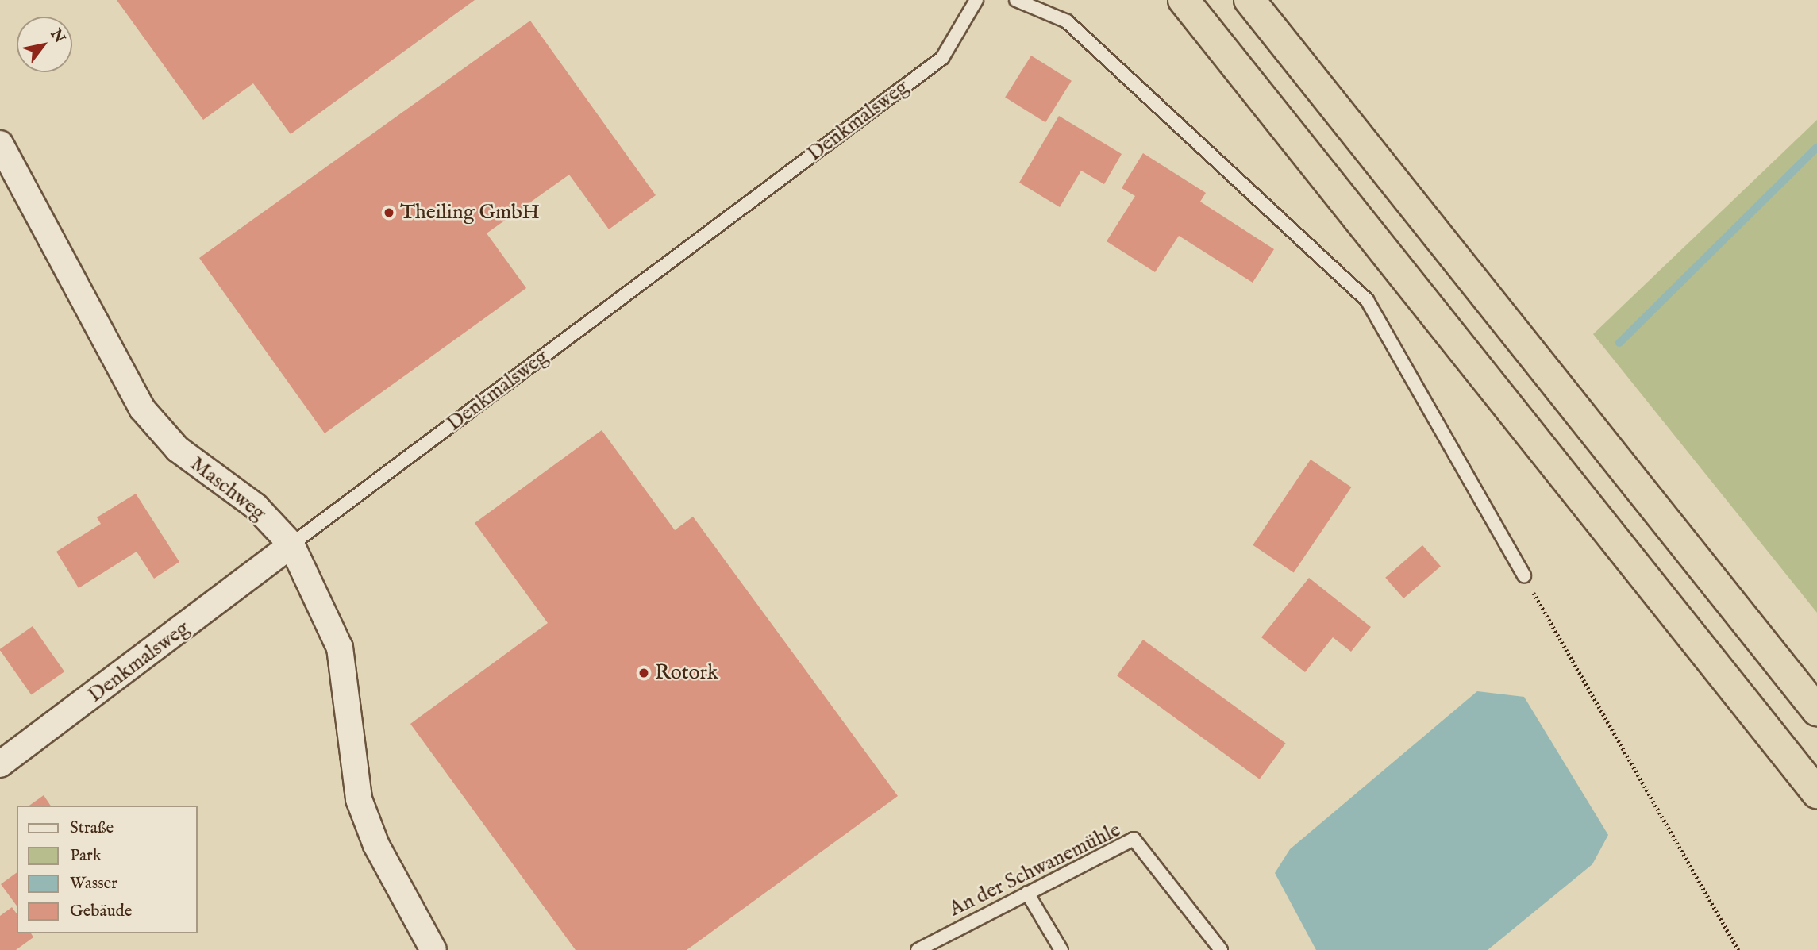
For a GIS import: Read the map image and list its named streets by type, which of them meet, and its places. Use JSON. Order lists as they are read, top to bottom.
{
  "streets": {
    "street": ["Denkmalsweg", "Maschweg"],
    "lane": ["An der Schwanemühle"]
  },
  "crossings": [
    ["Denkmalsweg", "Maschweg"]
  ],
  "places": ["Theiling GmbH", "Rotork"],
  "legend": [
    "Straße",
    "Park",
    "Wasser",
    "Gebäude"
  ],
  "north": "top right"
}
